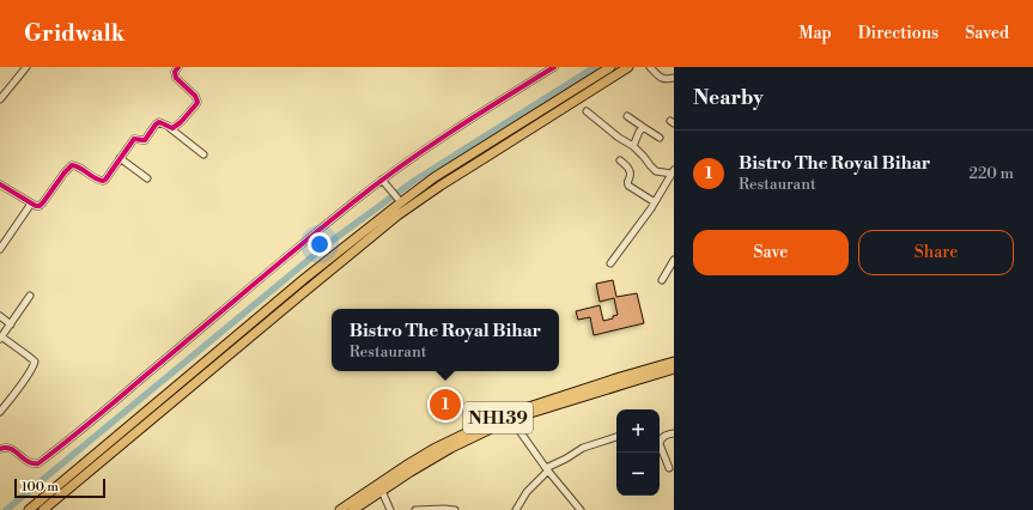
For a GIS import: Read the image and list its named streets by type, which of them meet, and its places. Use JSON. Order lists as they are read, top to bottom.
{
  "streets": {
    "highway": ["NH139"]
  },
  "scale_bar": "100 m",
  "page": {
    "header": "Gridwalk",
    "nav": ["Map", "Directions", "Saved"],
    "heading": "Nearby",
    "list": [
      {
        "mark": "1",
        "name": "Bistro The Royal Bihar",
        "note": "Restaurant",
        "value": "220 m"
      }
    ],
    "buttons": ["Save", "Share"],
    "popup": ["Bistro The Royal Bihar", "Restaurant"],
    "pins": "1",
    "map_buttons": ["+", "−"],
    "scale": "100 m"
  }
}
